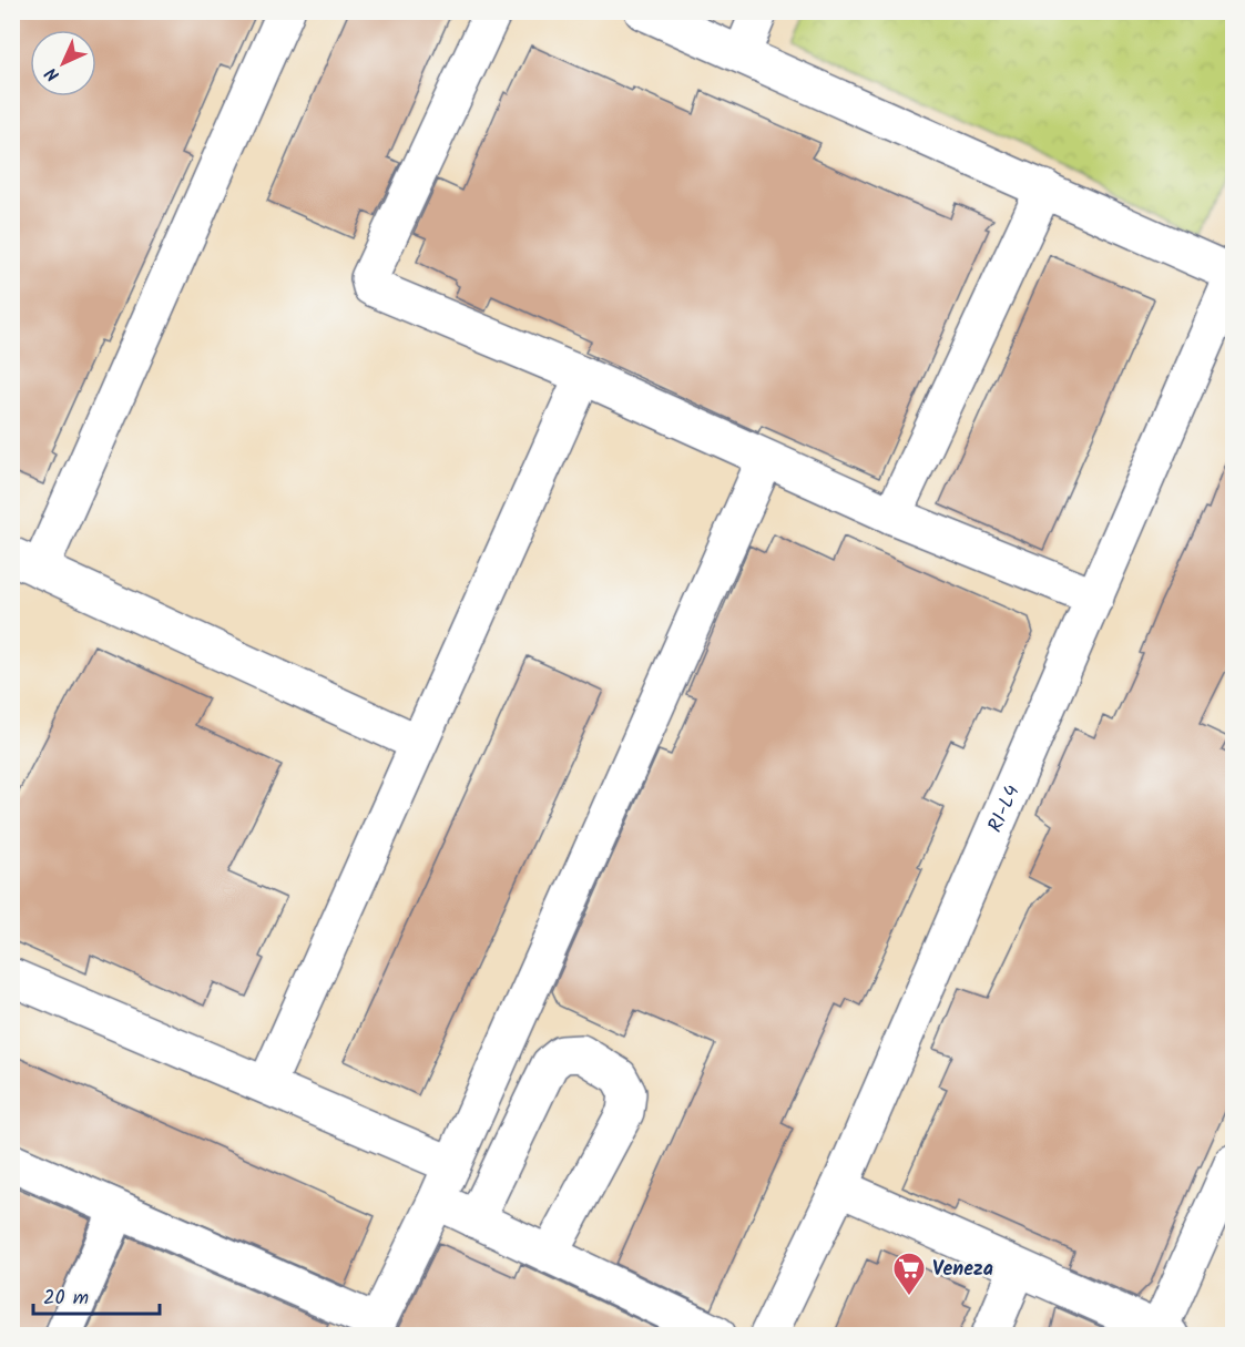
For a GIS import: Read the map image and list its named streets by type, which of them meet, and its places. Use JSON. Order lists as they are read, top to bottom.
{
  "streets": {
    "street": ["R1-L4"]
  },
  "places": {
    "supermarket": ["Veneza"]
  },
  "scale_bar": "20 m",
  "north": "bottom left"
}
